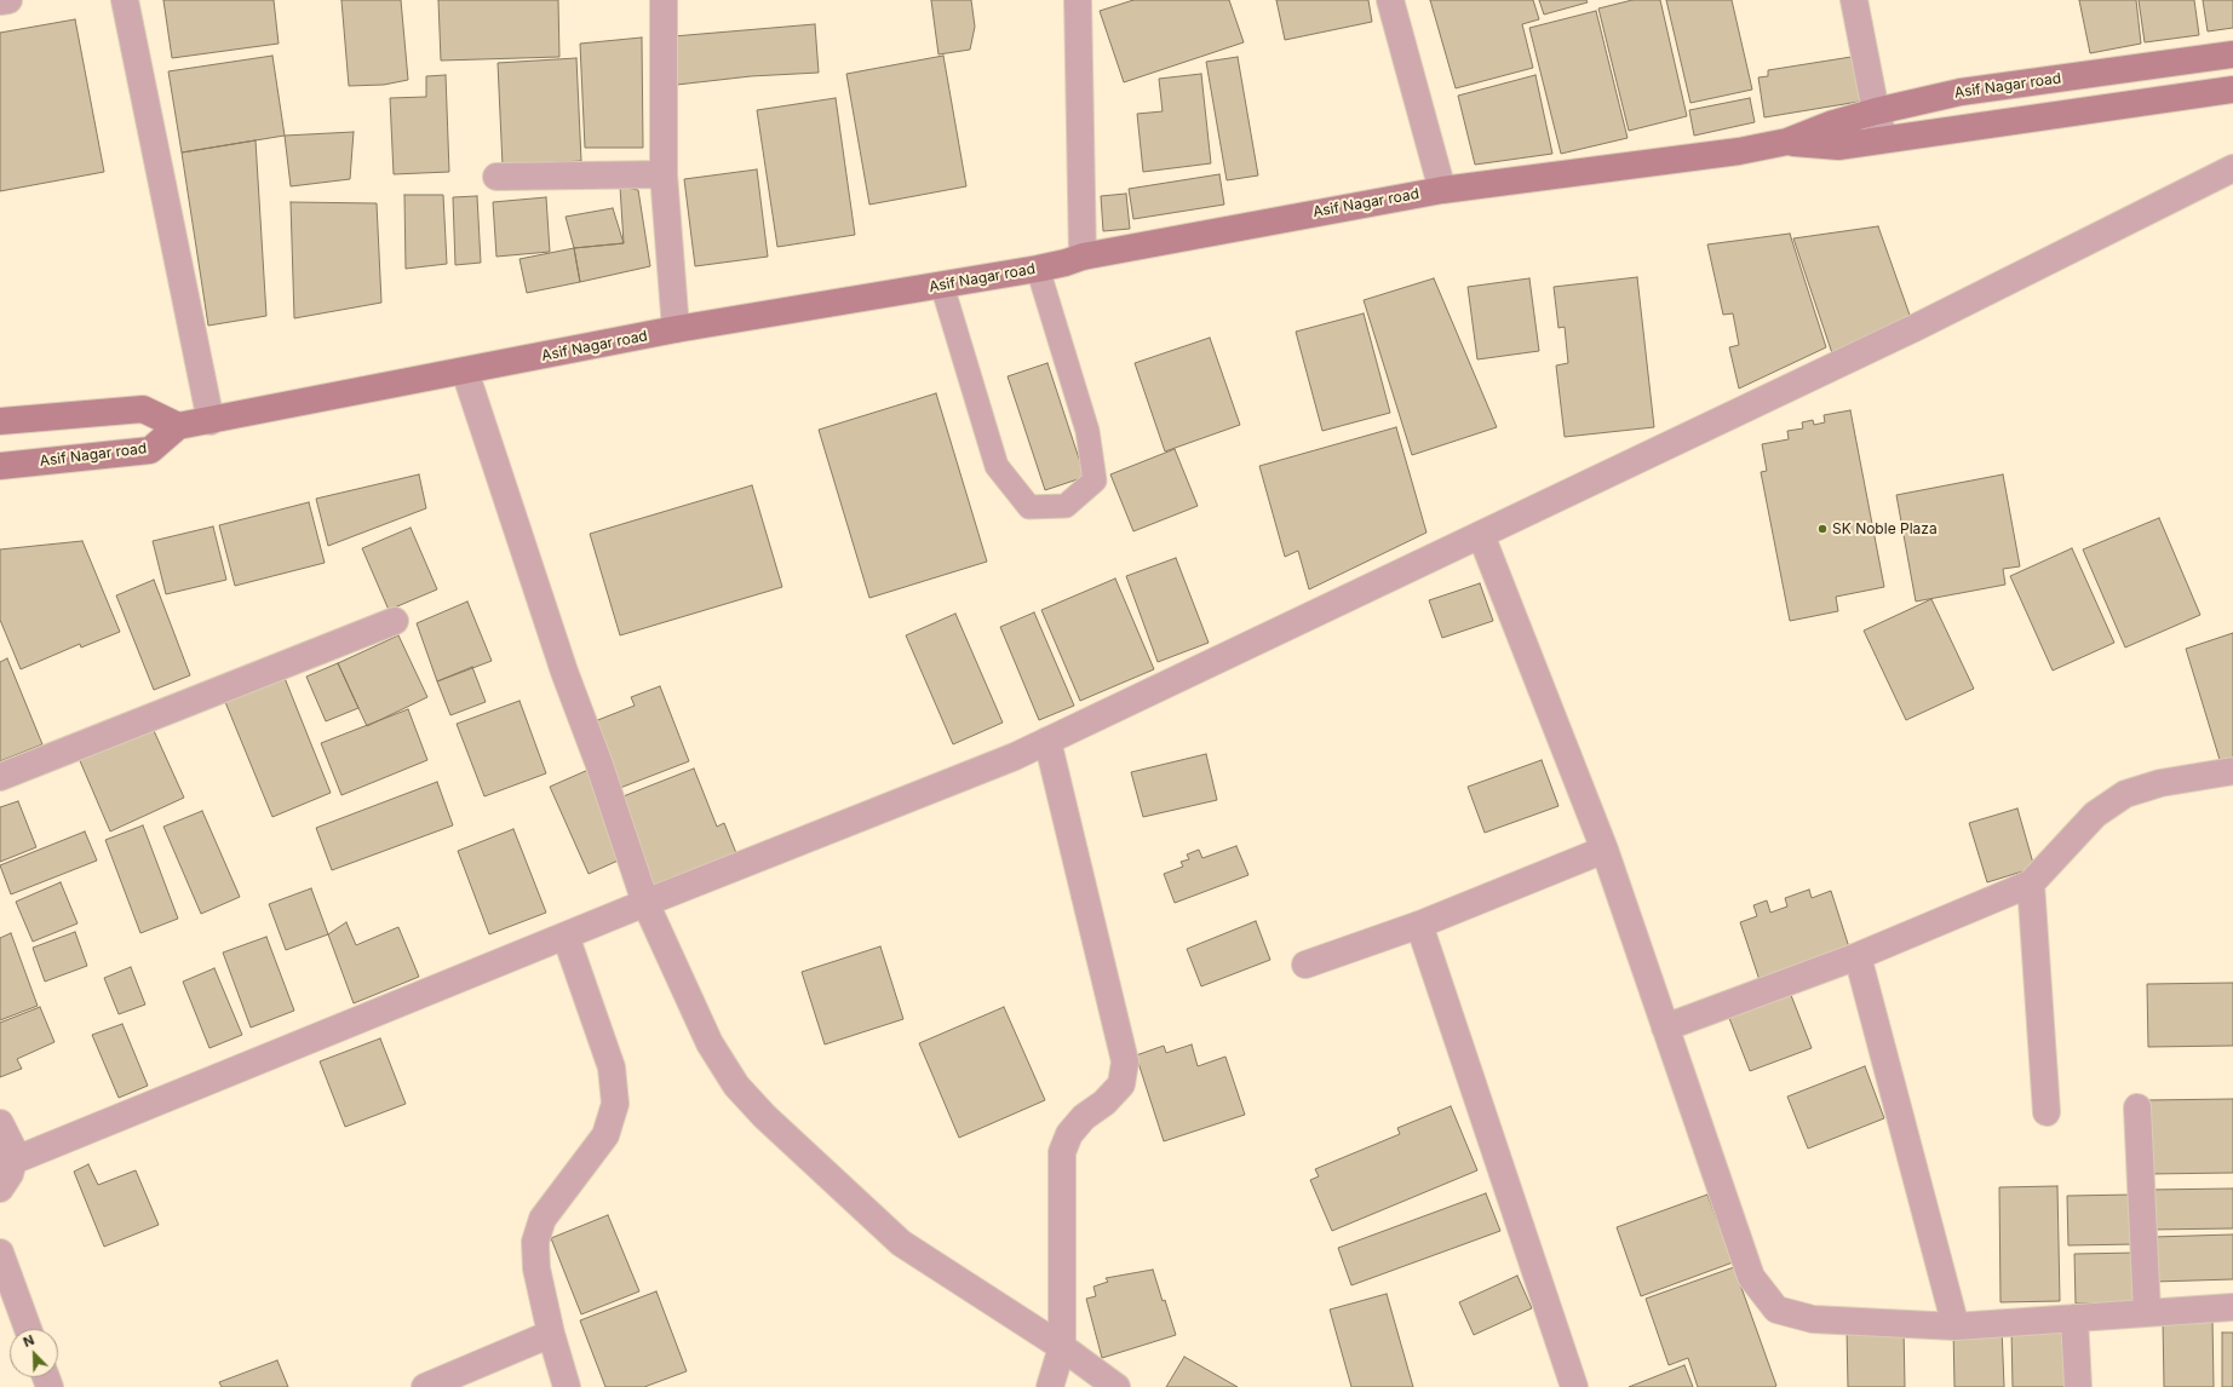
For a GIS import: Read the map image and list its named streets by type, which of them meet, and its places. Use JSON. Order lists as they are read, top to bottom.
{
  "streets": {
    "main road": ["Asif Nagar road"]
  },
  "places": ["SK Noble Plaza"],
  "north": "top left"
}
